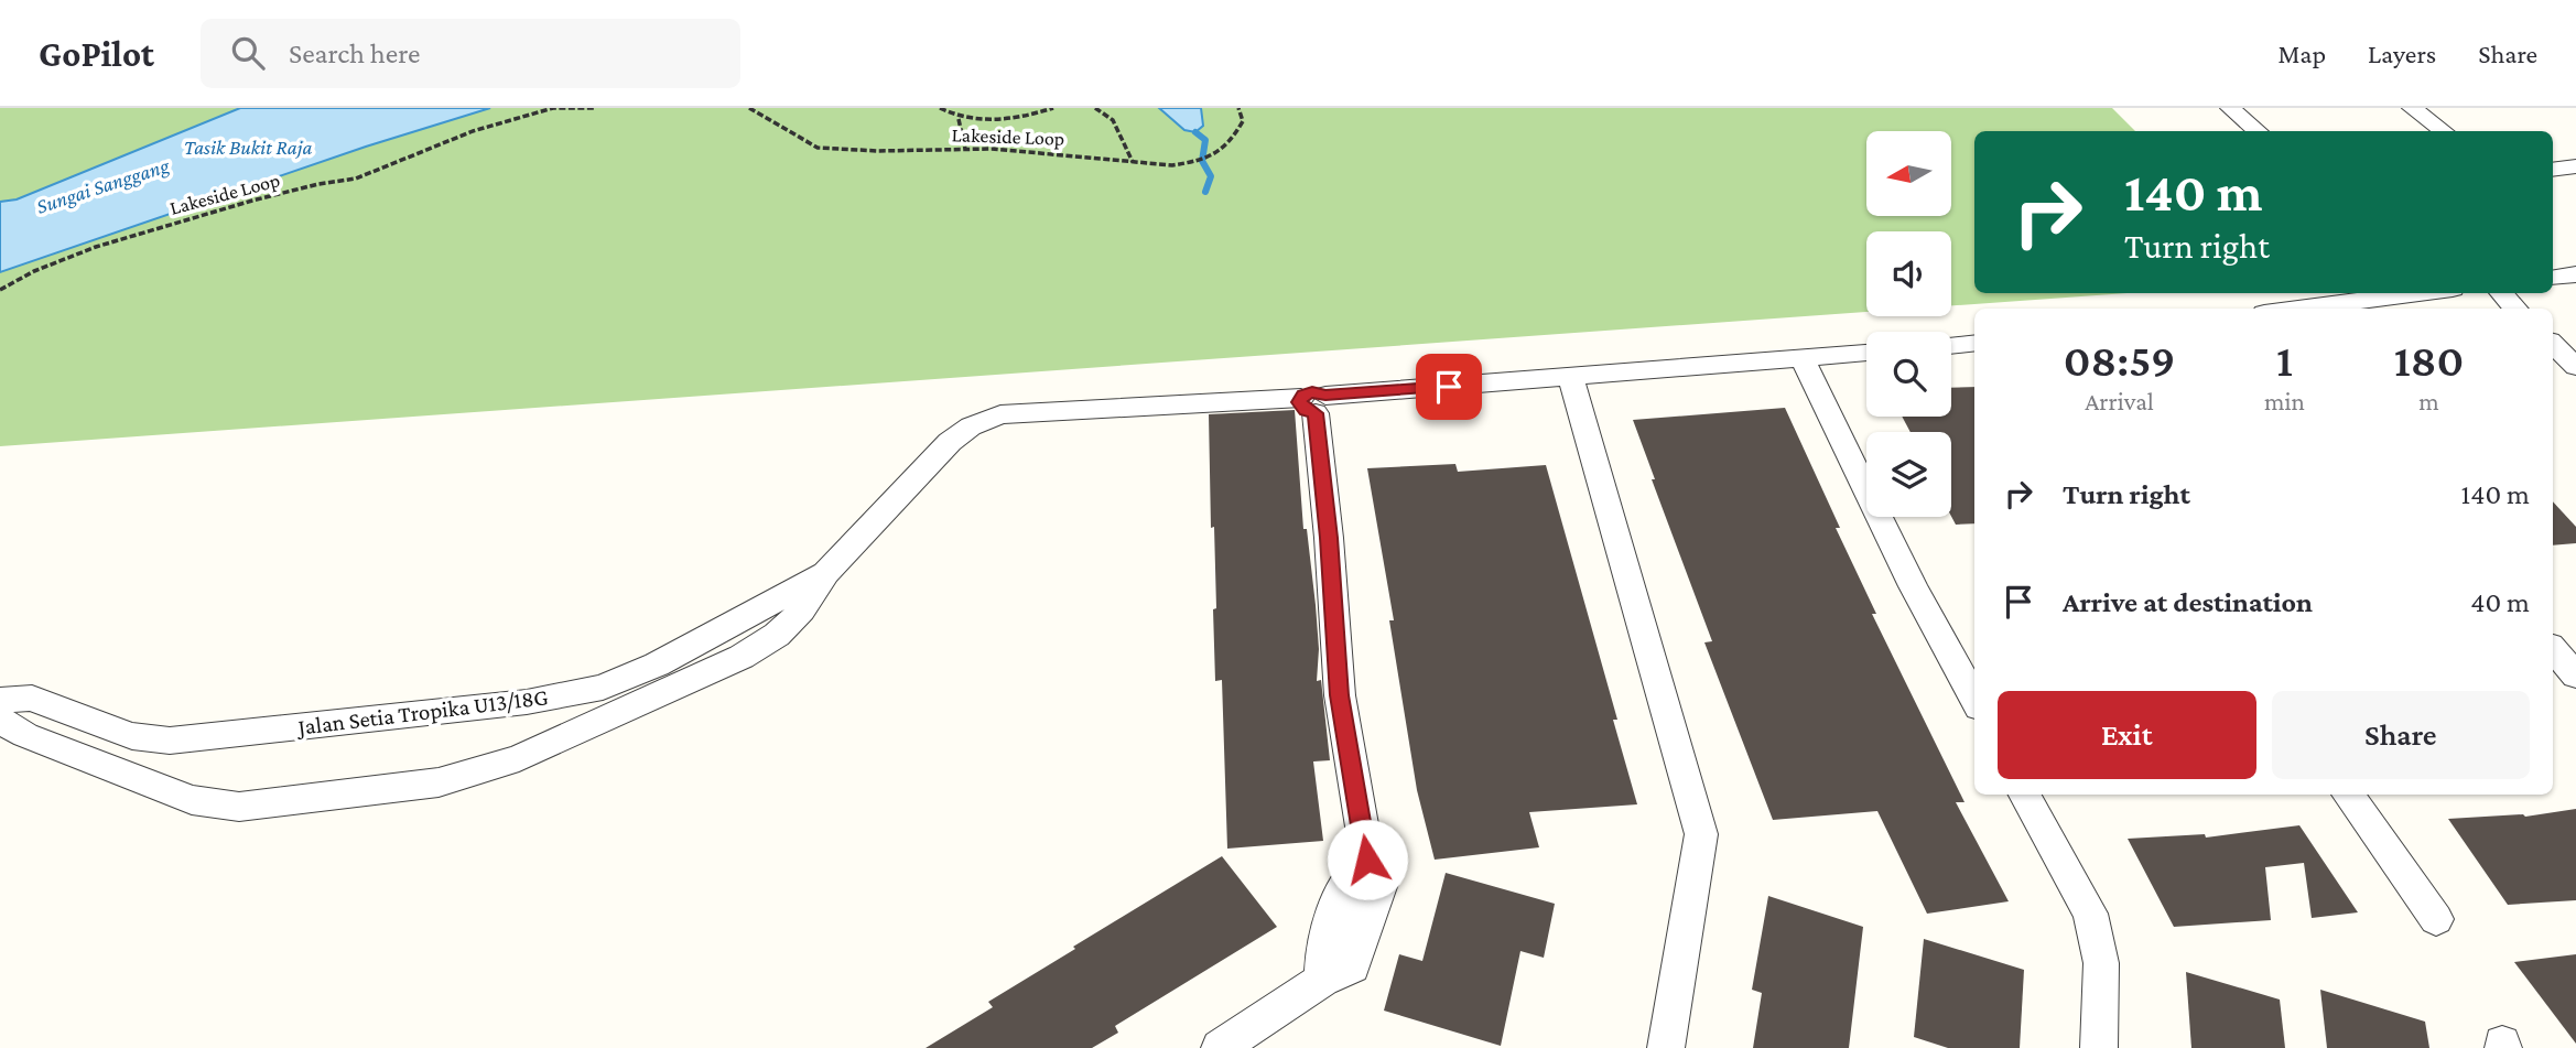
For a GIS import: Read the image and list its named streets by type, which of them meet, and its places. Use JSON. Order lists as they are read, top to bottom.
{
  "streets": {
    "street": ["Jalan Setia Tropika U13/18G"],
    "path": ["Lakeside Loop"]
  },
  "water": ["Tasik Bukit Raja", "Sungai Sanggang"],
  "north": "left",
  "page": {
    "header": "GoPilot",
    "search": "Search here",
    "nav": ["Map", "Layers", "Share"],
    "turn": ["140 m", "Turn right"],
    "eta": [
      "08:59",
      "Arrival",
      "1",
      "min",
      "180",
      "m"
    ],
    "list": [
      {
        "name": "Turn right",
        "value": "140 m"
      },
      {
        "name": "Arrive at destination",
        "value": "40 m"
      }
    ],
    "buttons": ["Exit", "Share"]
  }
}
